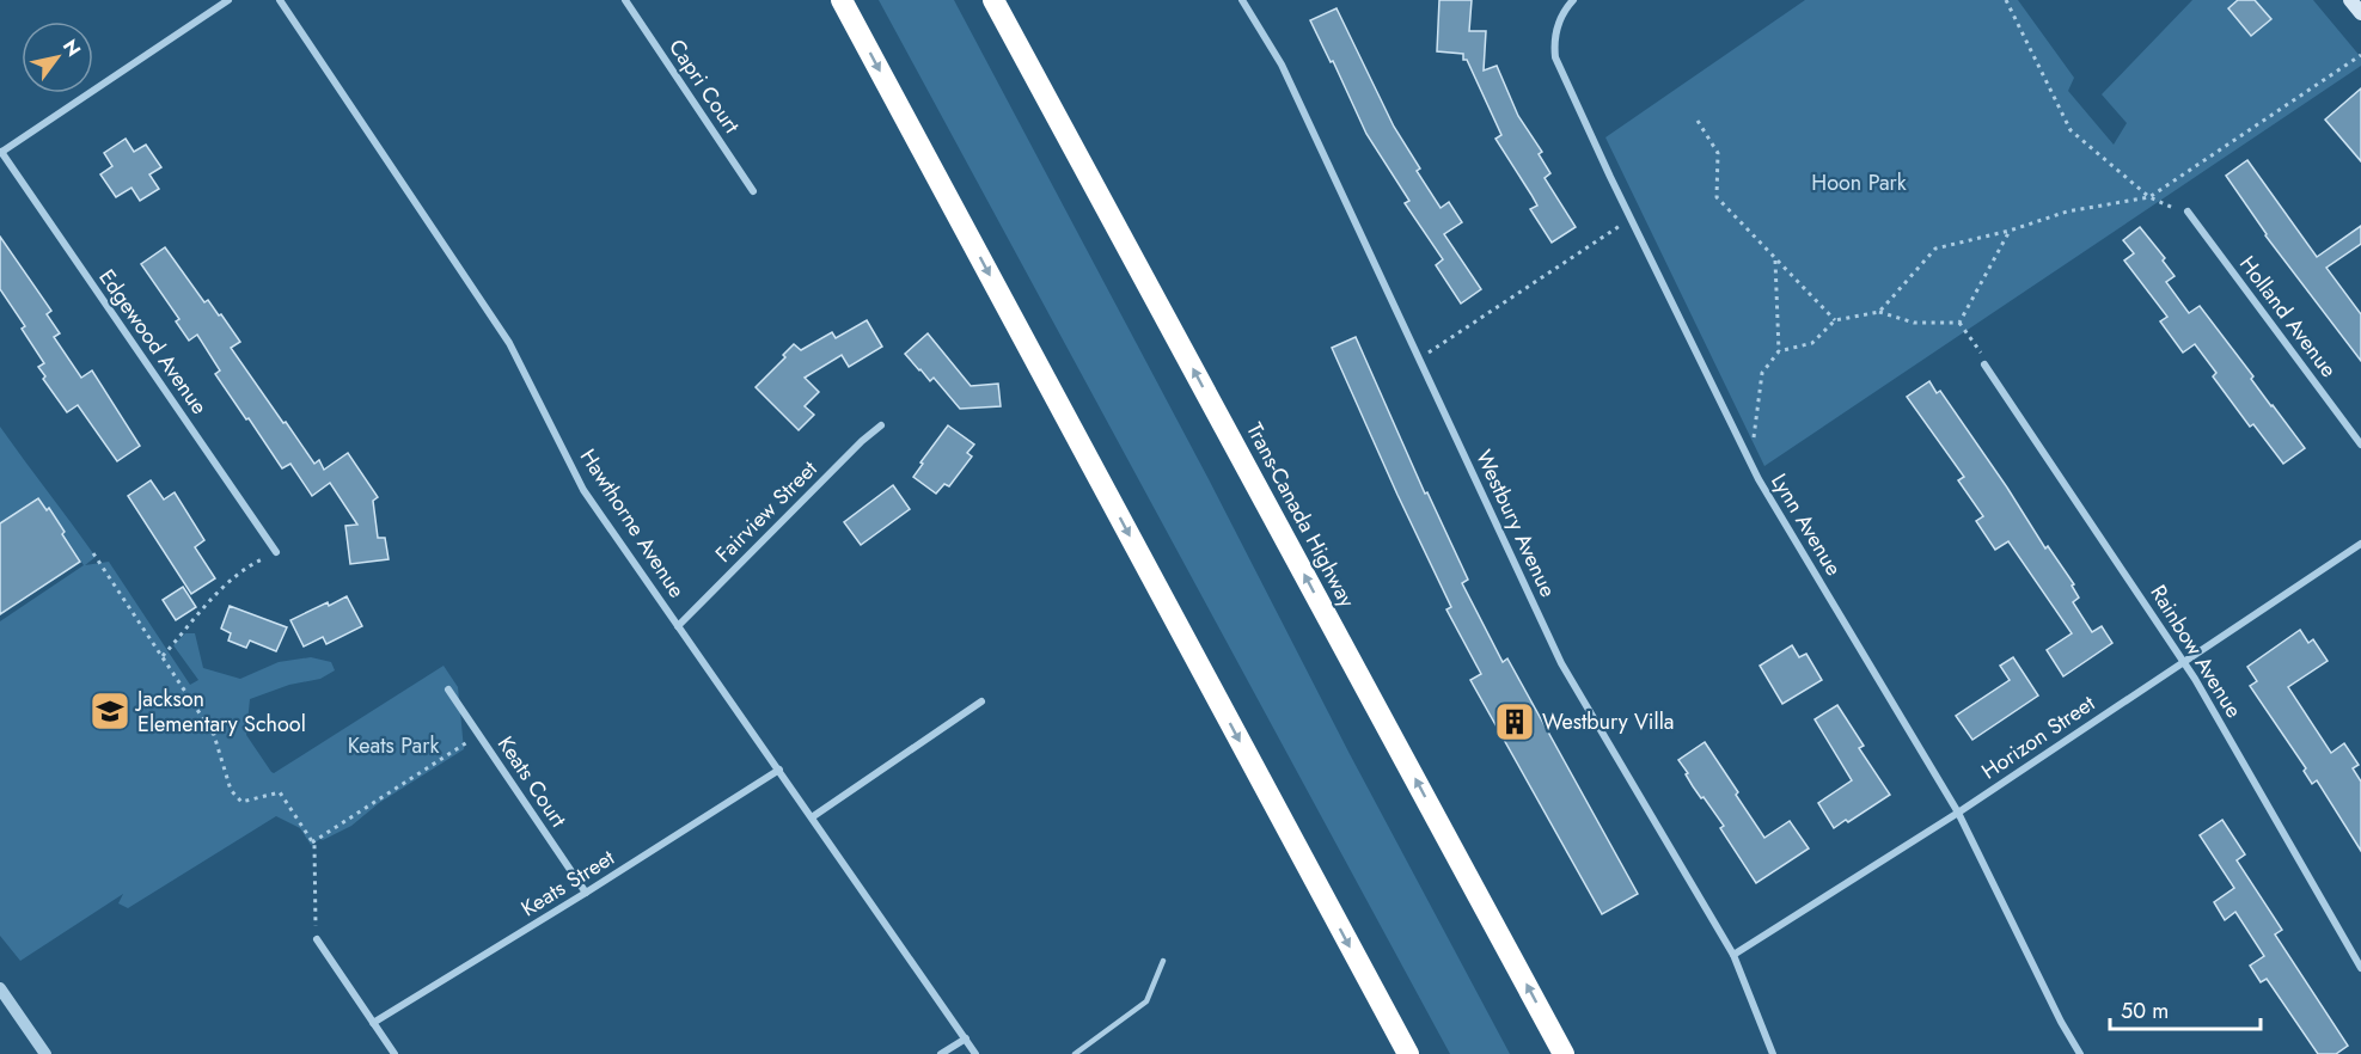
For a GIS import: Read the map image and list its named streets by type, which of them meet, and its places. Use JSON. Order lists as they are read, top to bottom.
{
  "streets": {
    "highway": ["Trans-Canada Highway"],
    "street": [
      "Capri Court",
      "Holland Avenue",
      "Edgewood Avenue",
      "Fairview Street",
      "Hawthorne Avenue",
      "Westbury Avenue",
      "Lynn Avenue",
      "Rainbow Avenue",
      "Horizon Street",
      "Keats Court",
      "Keats Street"
    ]
  },
  "crossings": [
    ["Fairview Street", "Hawthorne Avenue"],
    ["Hawthorne Avenue", "Keats Street"],
    ["Westbury Avenue", "Horizon Street"],
    ["Lynn Avenue", "Horizon Street"],
    ["Rainbow Avenue", "Horizon Street"],
    ["Keats Court", "Keats Street"]
  ],
  "parks": ["Hoon Park", "Keats Park"],
  "places": {
    "school or university": ["Jackson Elementary School"],
    "building": ["Westbury Villa"]
  },
  "scale_bar": "50 m",
  "north": "top right"
}
